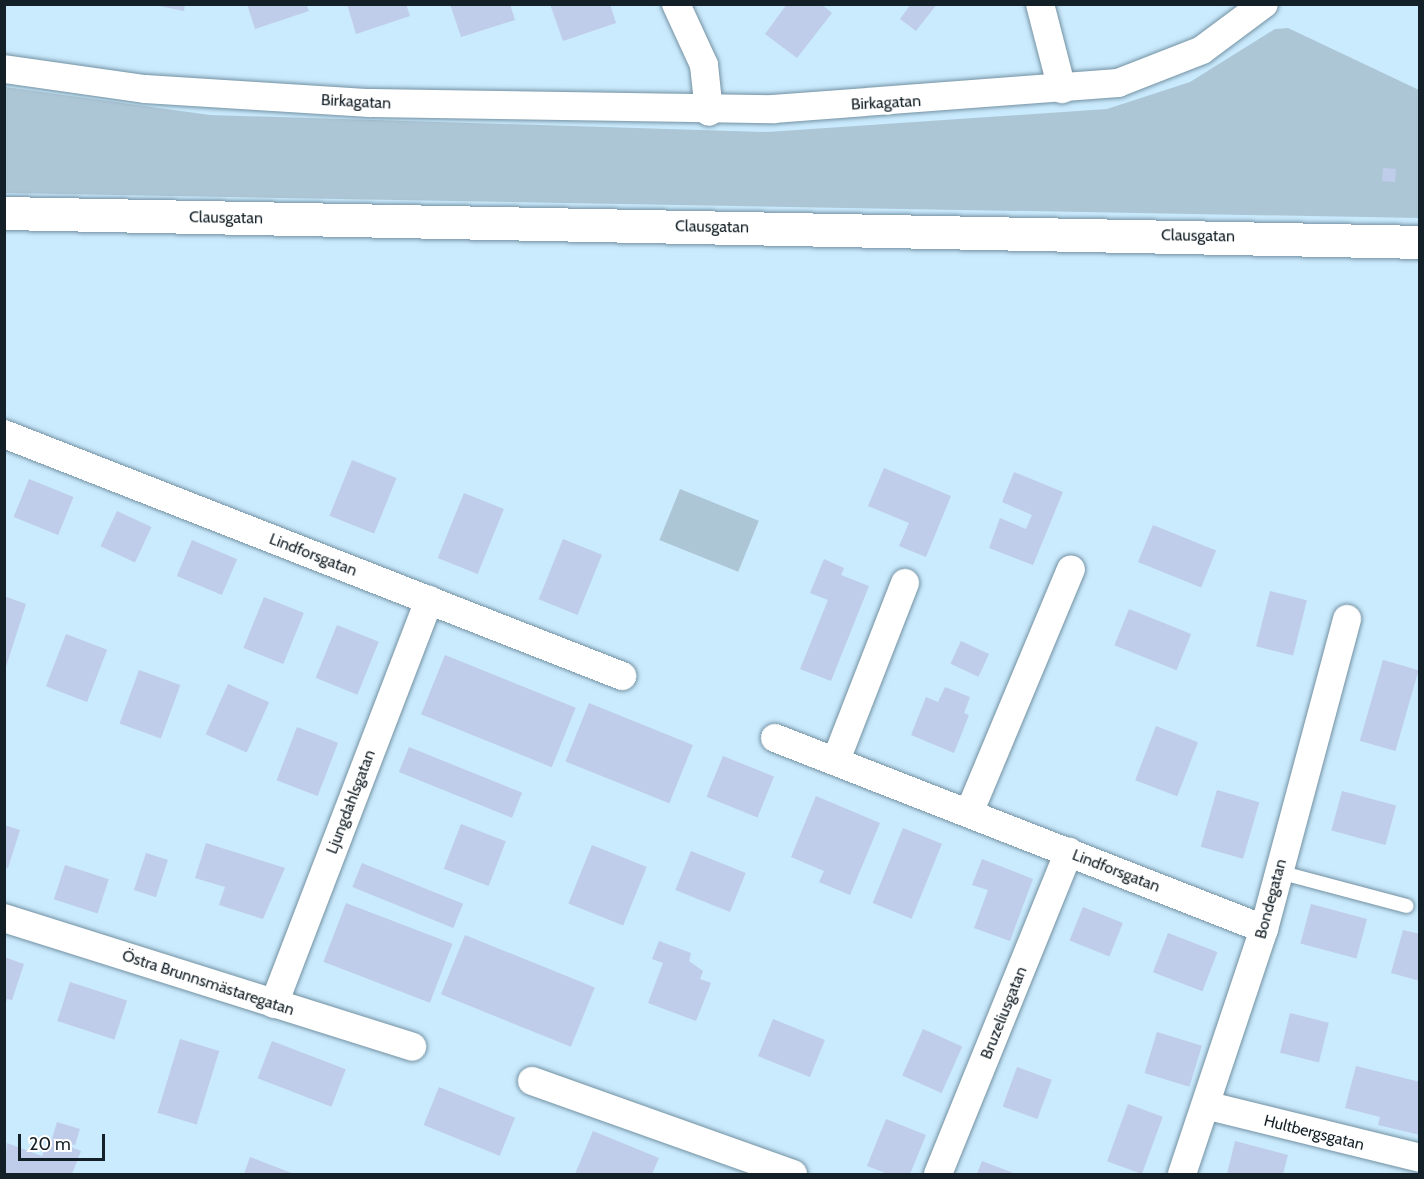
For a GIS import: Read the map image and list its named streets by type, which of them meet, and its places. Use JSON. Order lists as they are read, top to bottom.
{
  "streets": {
    "main road": ["Clausgatan"],
    "street": [
      "Birkagatan",
      "Lindforsgatan",
      "Ljungdahlsgatan",
      "Bondegatan",
      "Östra Brunnsmästaregatan",
      "Bruzeliusgatan",
      "Hultbergsgatan"
    ]
  },
  "crossings": [
    ["Lindforsgatan", "Ljungdahlsgatan"],
    ["Lindforsgatan", "Bondegatan"],
    ["Lindforsgatan", "Bruzeliusgatan"],
    ["Ljungdahlsgatan", "Östra Brunnsmästaregatan"],
    ["Bondegatan", "Hultbergsgatan"]
  ],
  "scale_bar": "20 m"
}
